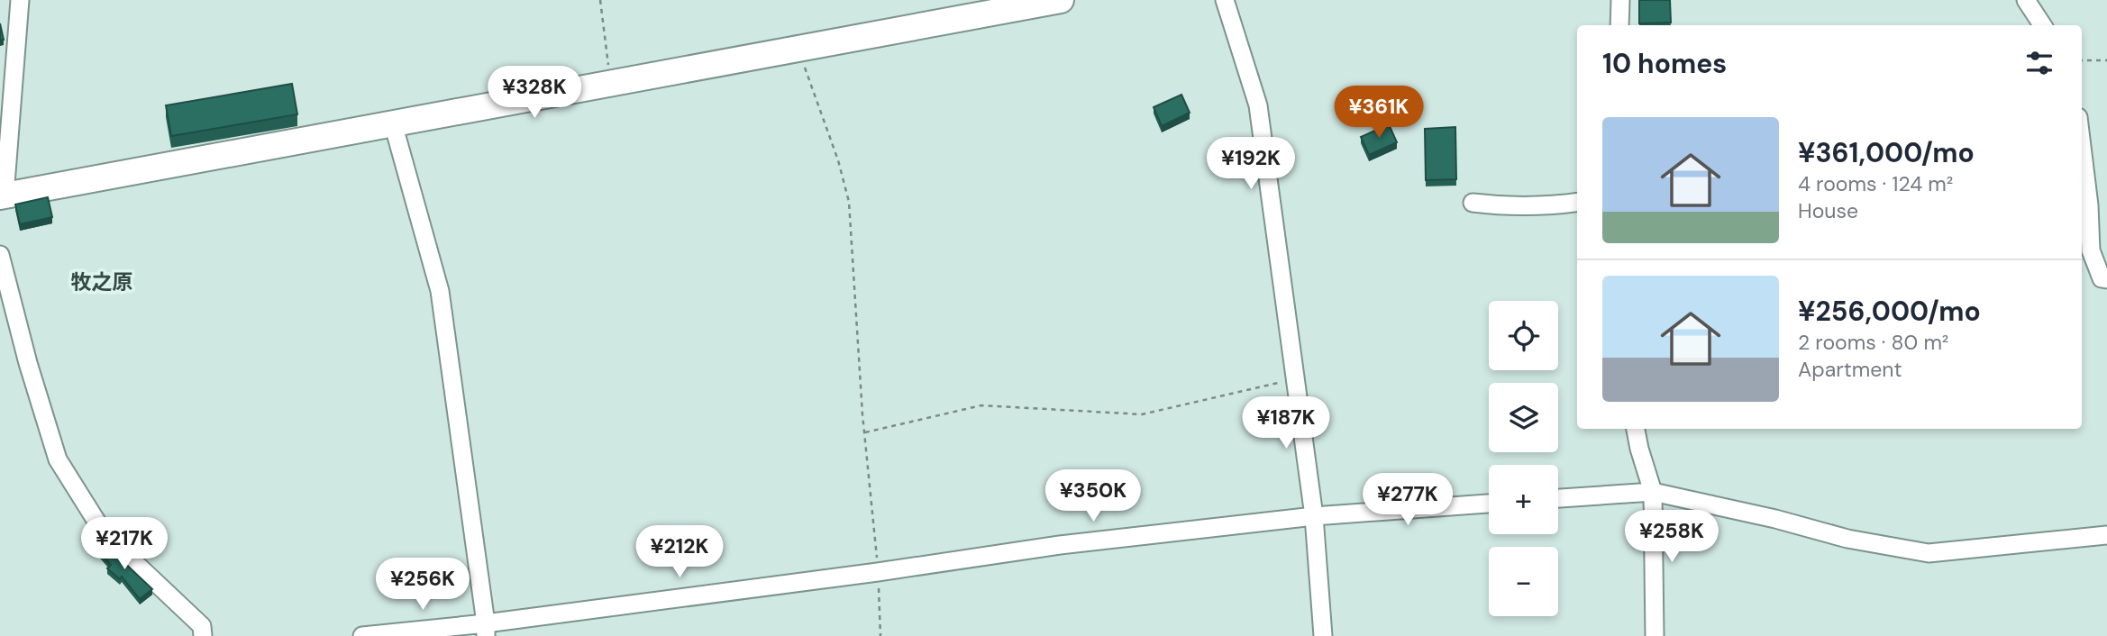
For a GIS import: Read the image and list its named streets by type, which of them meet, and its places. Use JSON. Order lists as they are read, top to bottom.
{
  "districts": ["牧之原"],
  "page": {
    "heading": "10 homes",
    "price": [
      "¥328K",
      "¥361K",
      "¥192K",
      "¥187K",
      "¥350K",
      "¥277K",
      "¥258K",
      "¥217K",
      "¥212K",
      "¥256K"
    ],
    "list": [
      {
        "name": "¥361,000/mo",
        "note": "4 rooms · 124 m² · House"
      },
      {
        "name": "¥256,000/mo",
        "note": "2 rooms · 80 m² · Apartment"
      }
    ],
    "map_buttons": ["+", "−"]
  }
}
